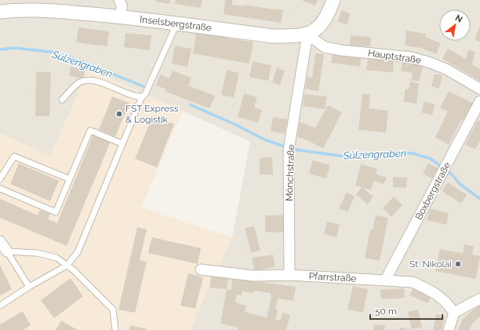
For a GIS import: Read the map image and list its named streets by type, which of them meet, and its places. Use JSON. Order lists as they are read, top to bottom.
{
  "streets": {
    "street": [
      "Inselsbergstraße",
      "Hauptstraße",
      "Mönchstraße",
      "Boxbergstraße",
      "Pfarrstraße"
    ]
  },
  "crossings": [
    ["Inselsbergstraße", "Hauptstraße"],
    ["Inselsbergstraße", "Mönchstraße"],
    ["Hauptstraße", "Mönchstraße"],
    ["Mönchstraße", "Pfarrstraße"],
    ["Boxbergstraße", "Pfarrstraße"]
  ],
  "water": ["Sülzengraben"],
  "places": ["FST Express & Logistik", "St. Nikolai"],
  "scale_bar": "50 m",
  "north": "top right"
}
